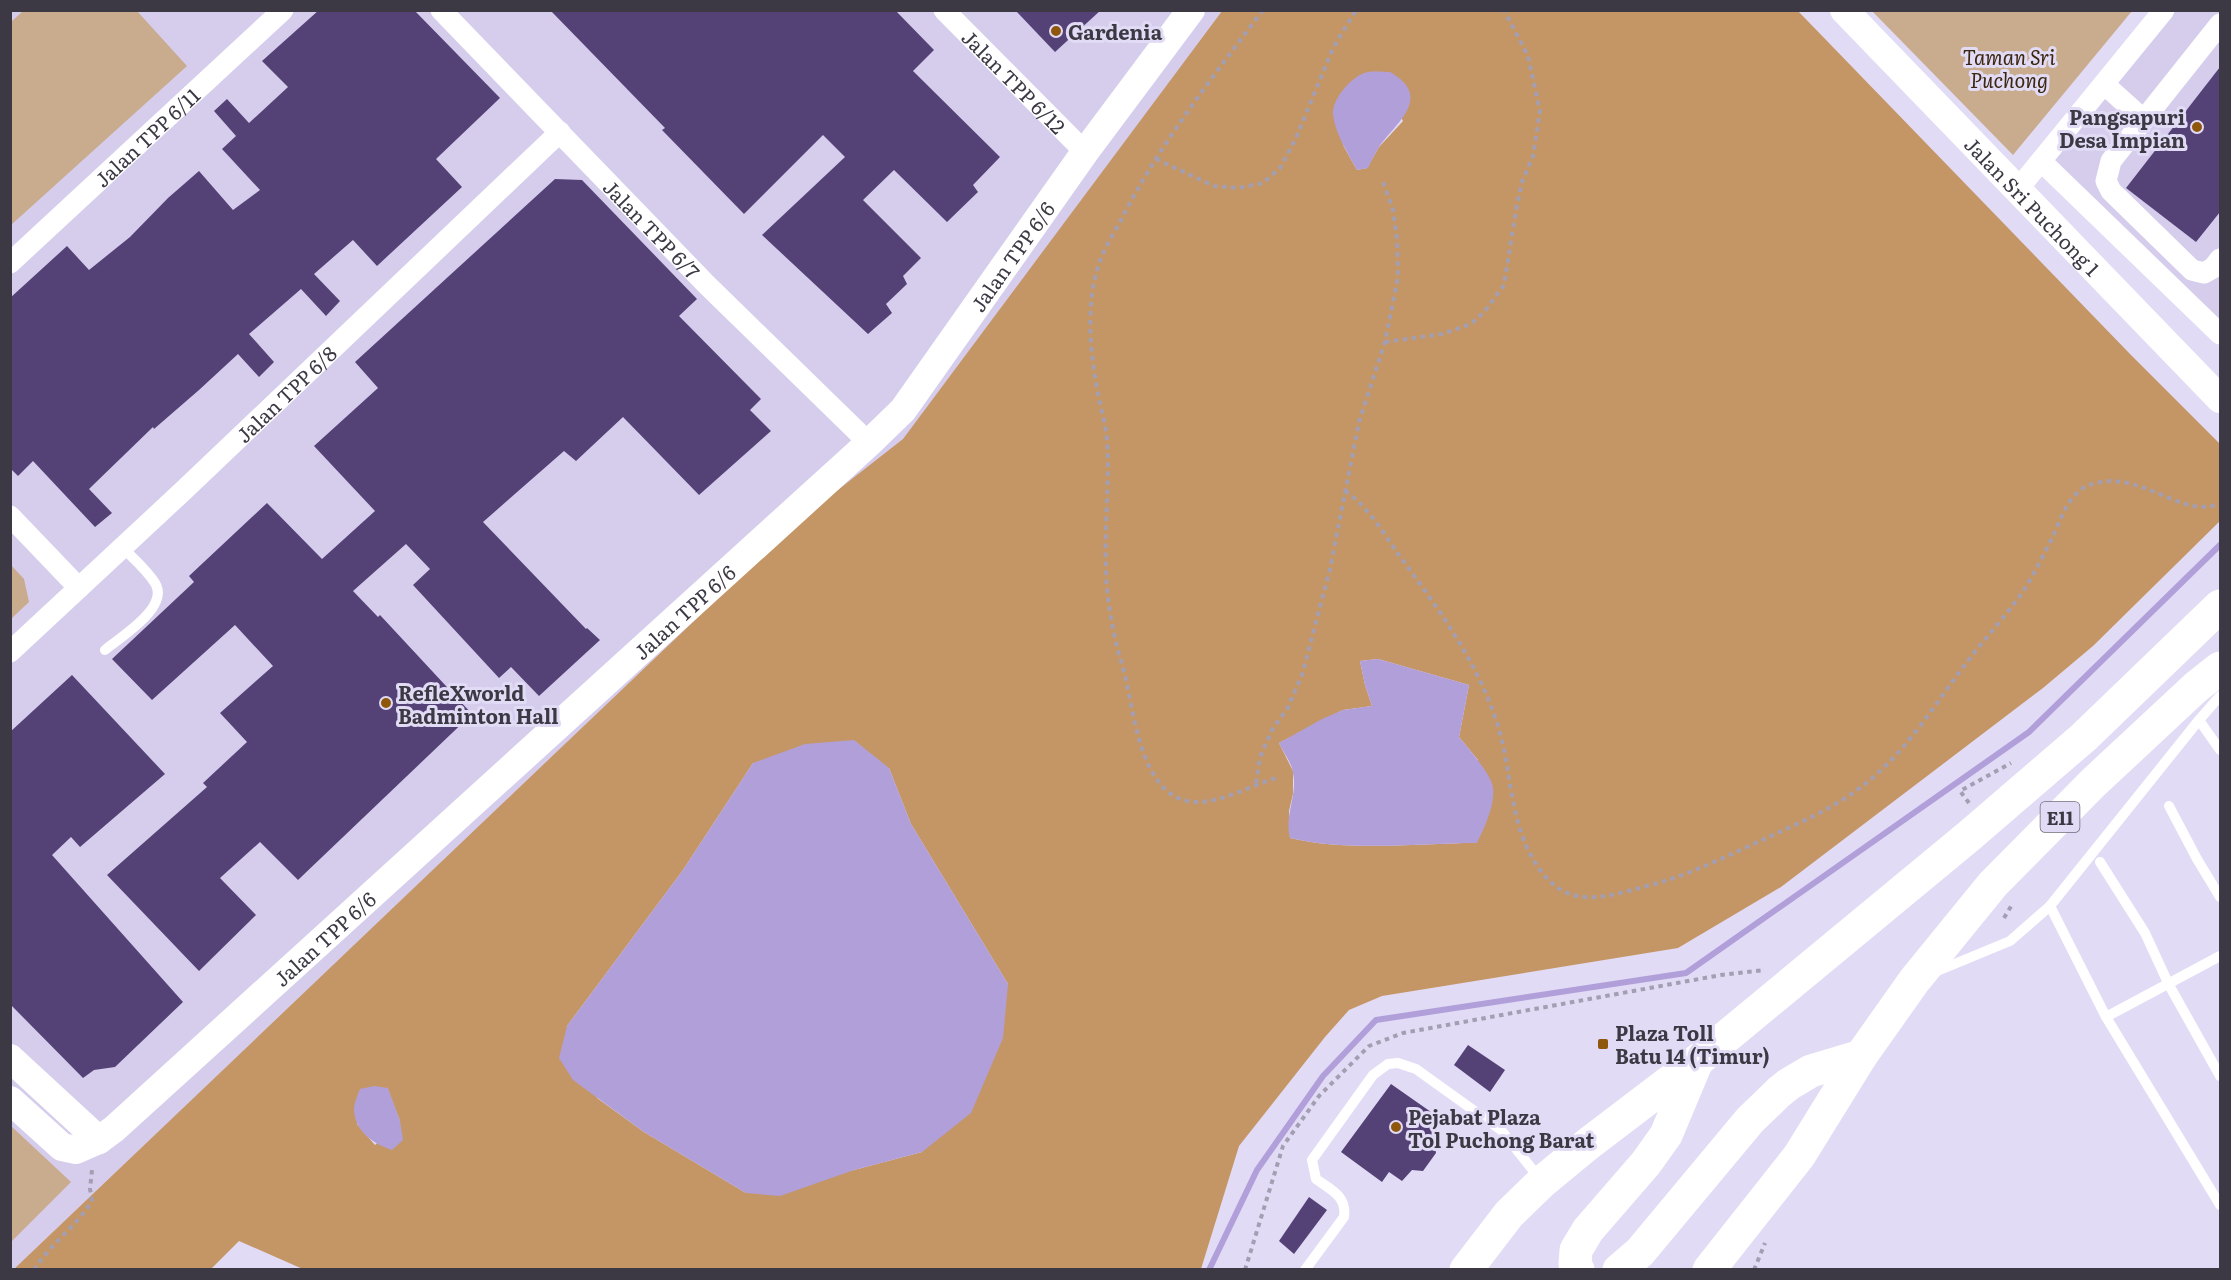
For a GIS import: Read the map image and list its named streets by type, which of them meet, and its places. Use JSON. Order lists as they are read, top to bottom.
{
  "streets": {
    "highway": ["E11"],
    "street": [
      "Jalan TPP 6/12",
      "Jalan TPP 6/11",
      "Jalan Sri Puchong 1",
      "Jalan TPP 6/7",
      "Jalan TPP 6/6",
      "Jalan TPP 6/8"
    ]
  },
  "crossings": [
    ["Jalan TPP 6/12", "Jalan TPP 6/6"],
    ["Jalan TPP 6/7", "Jalan TPP 6/6"],
    ["Jalan TPP 6/7", "Jalan TPP 6/8"]
  ],
  "parks": ["Taman Sri Puchong"],
  "places": {
    "other": [
      "Gardenia",
      "Pangsapuri Desa Impian",
      "RefleXworld Badminton Hall",
      "Pejabat Plaza Tol Puchong Barat"
    ],
    "transit": ["Plaza Toll Batu 14 (Timur)"]
  }
}
